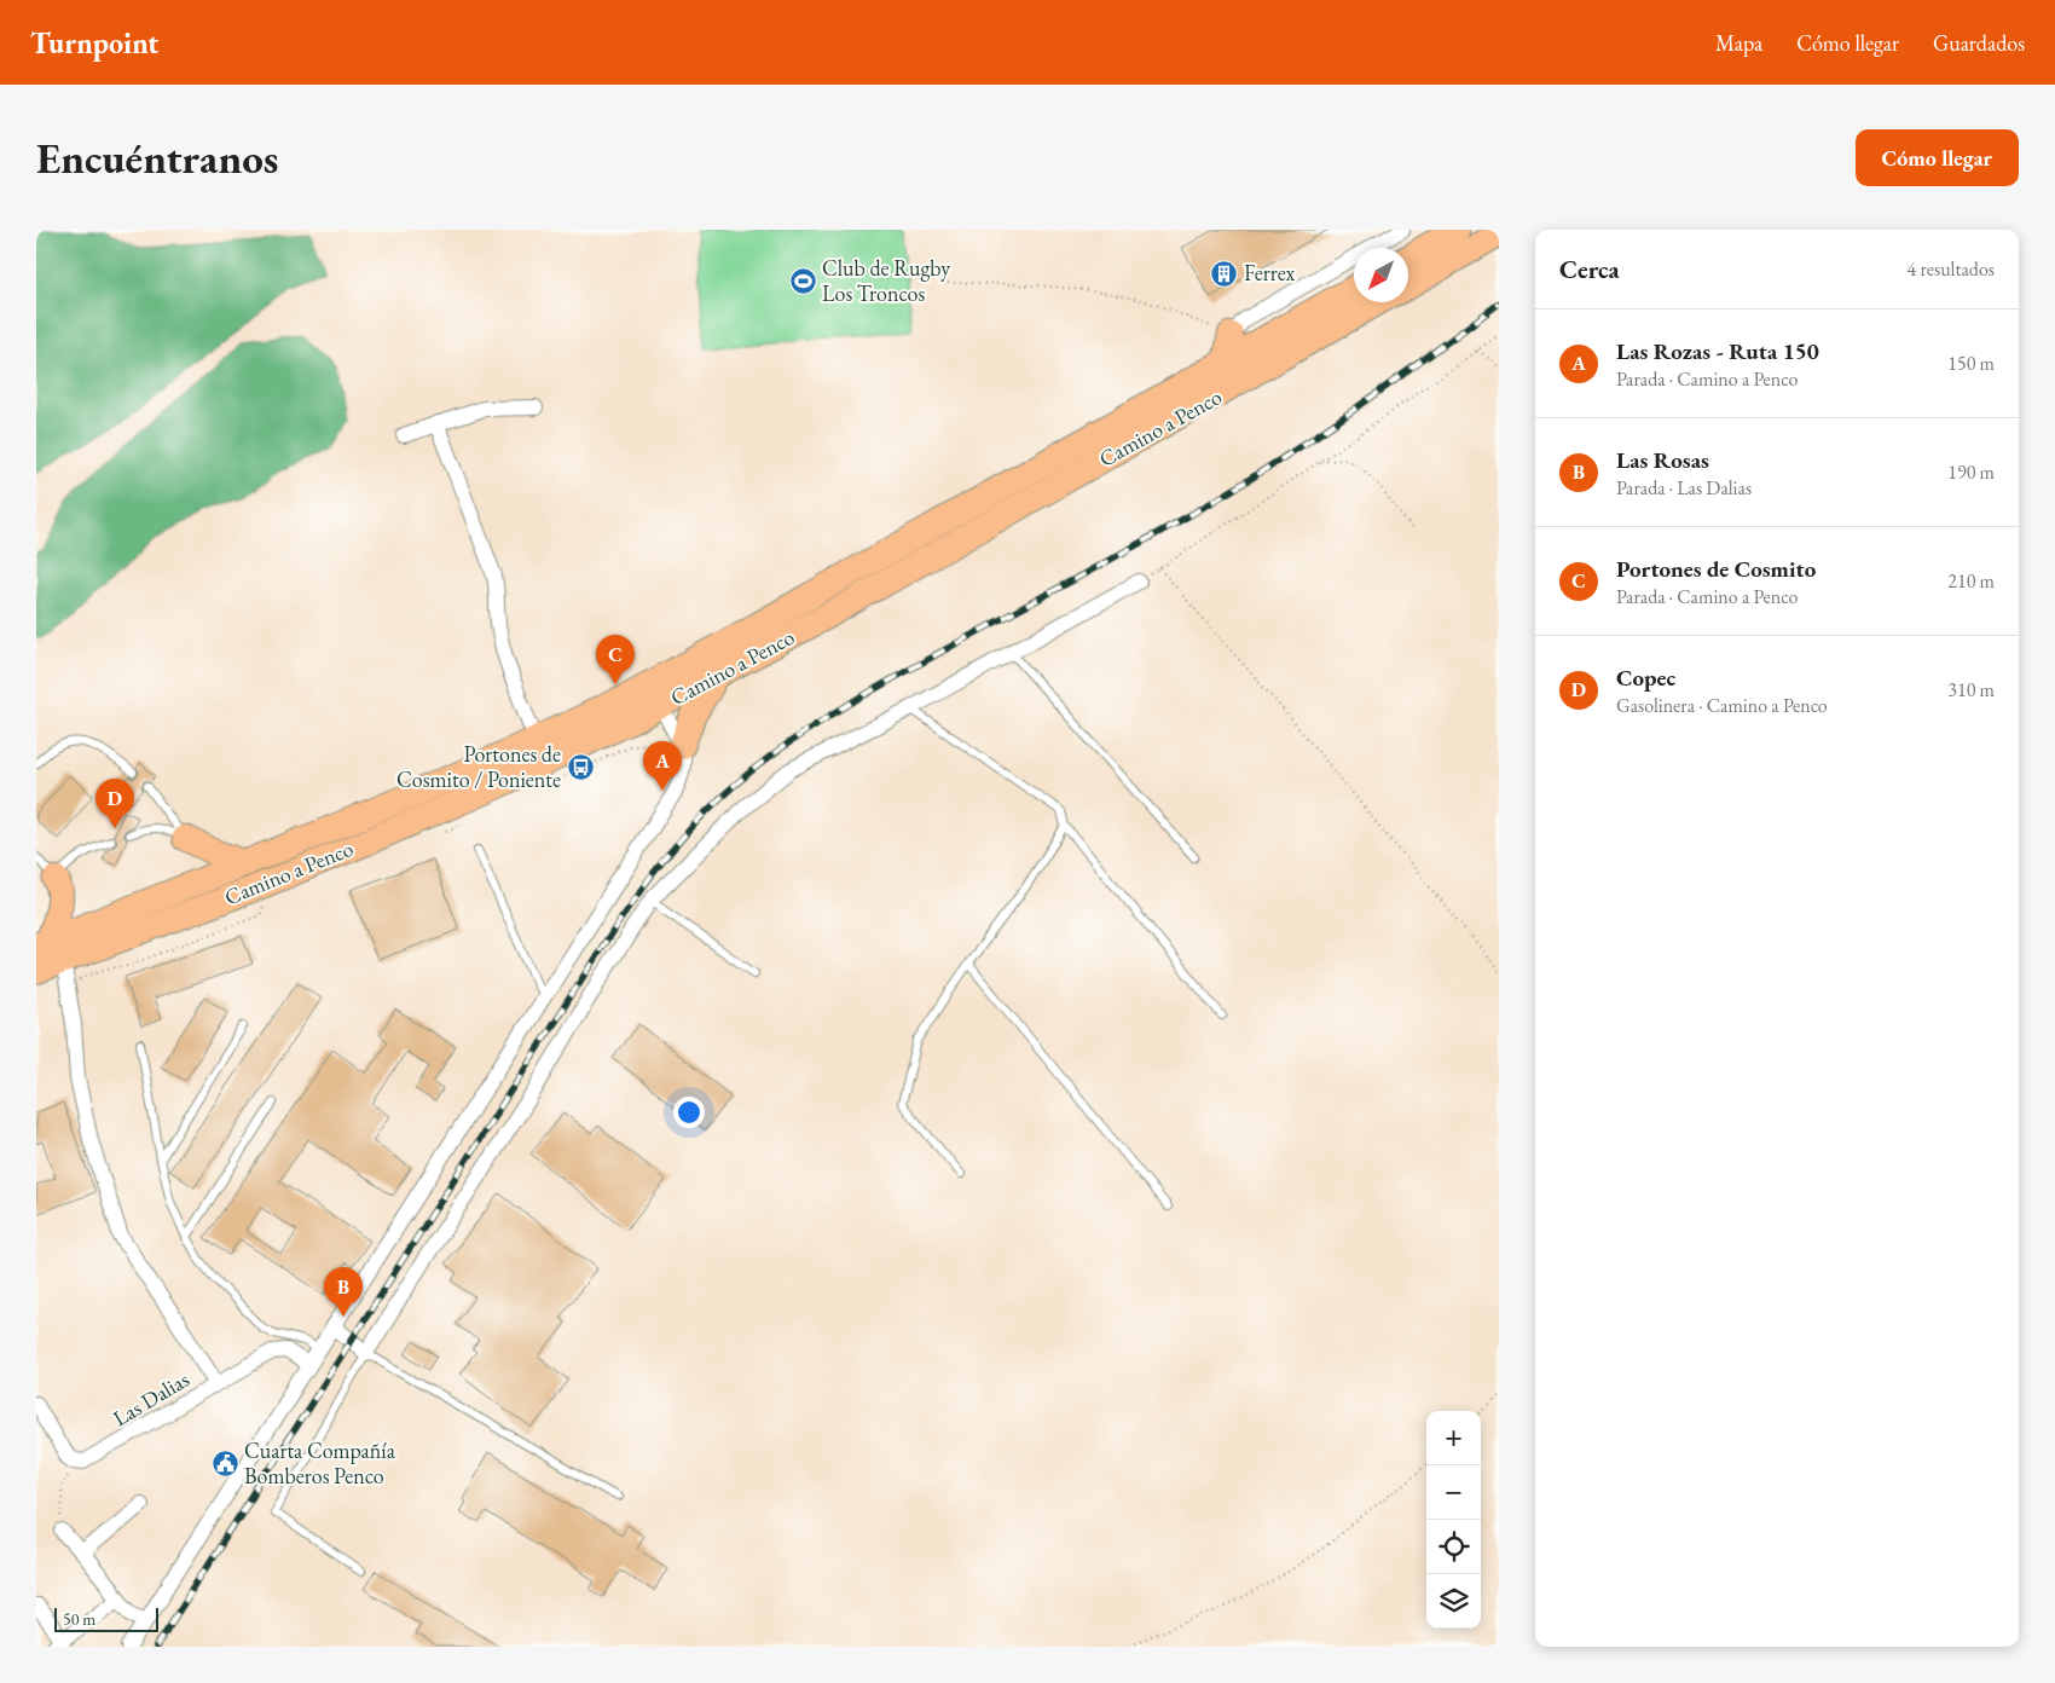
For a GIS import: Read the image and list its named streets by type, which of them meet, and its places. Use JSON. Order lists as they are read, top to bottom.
{
  "streets": {
    "highway": ["Camino a Penco"],
    "street": ["Las Dalias"]
  },
  "places": {
    "building": ["Ferrex"],
    "sports": ["Club de Rugby Los Troncos"],
    "bus stop": ["Portones de Cosmito / Poniente"],
    "public building": ["Cuarta Compañía Bomberos Penco"]
  },
  "scale_bar": "50 m",
  "north": "bottom left",
  "page": {
    "header": "Turnpoint",
    "nav": ["Mapa", "Cómo llegar", "Guardados"],
    "buttons": "Cómo llegar",
    "title": "Encuéntranos",
    "heading": ["Cerca", "4 resultados"],
    "list": [
      {
        "mark": "A",
        "name": "Las Rozas - Ruta 150",
        "note": "Parada · Camino a Penco",
        "value": "150 m"
      },
      {
        "mark": "B",
        "name": "Las Rosas",
        "note": "Parada · Las Dalias",
        "value": "190 m"
      },
      {
        "mark": "C",
        "name": "Portones de Cosmito",
        "note": "Parada · Camino a Penco",
        "value": "210 m"
      },
      {
        "mark": "D",
        "name": "Copec",
        "note": "Gasolinera · Camino a Penco",
        "value": "310 m"
      }
    ],
    "pins": [
      "C",
      "A",
      "D",
      "B"
    ],
    "map_buttons": ["+", "−"],
    "scale": "50 m"
  }
}
